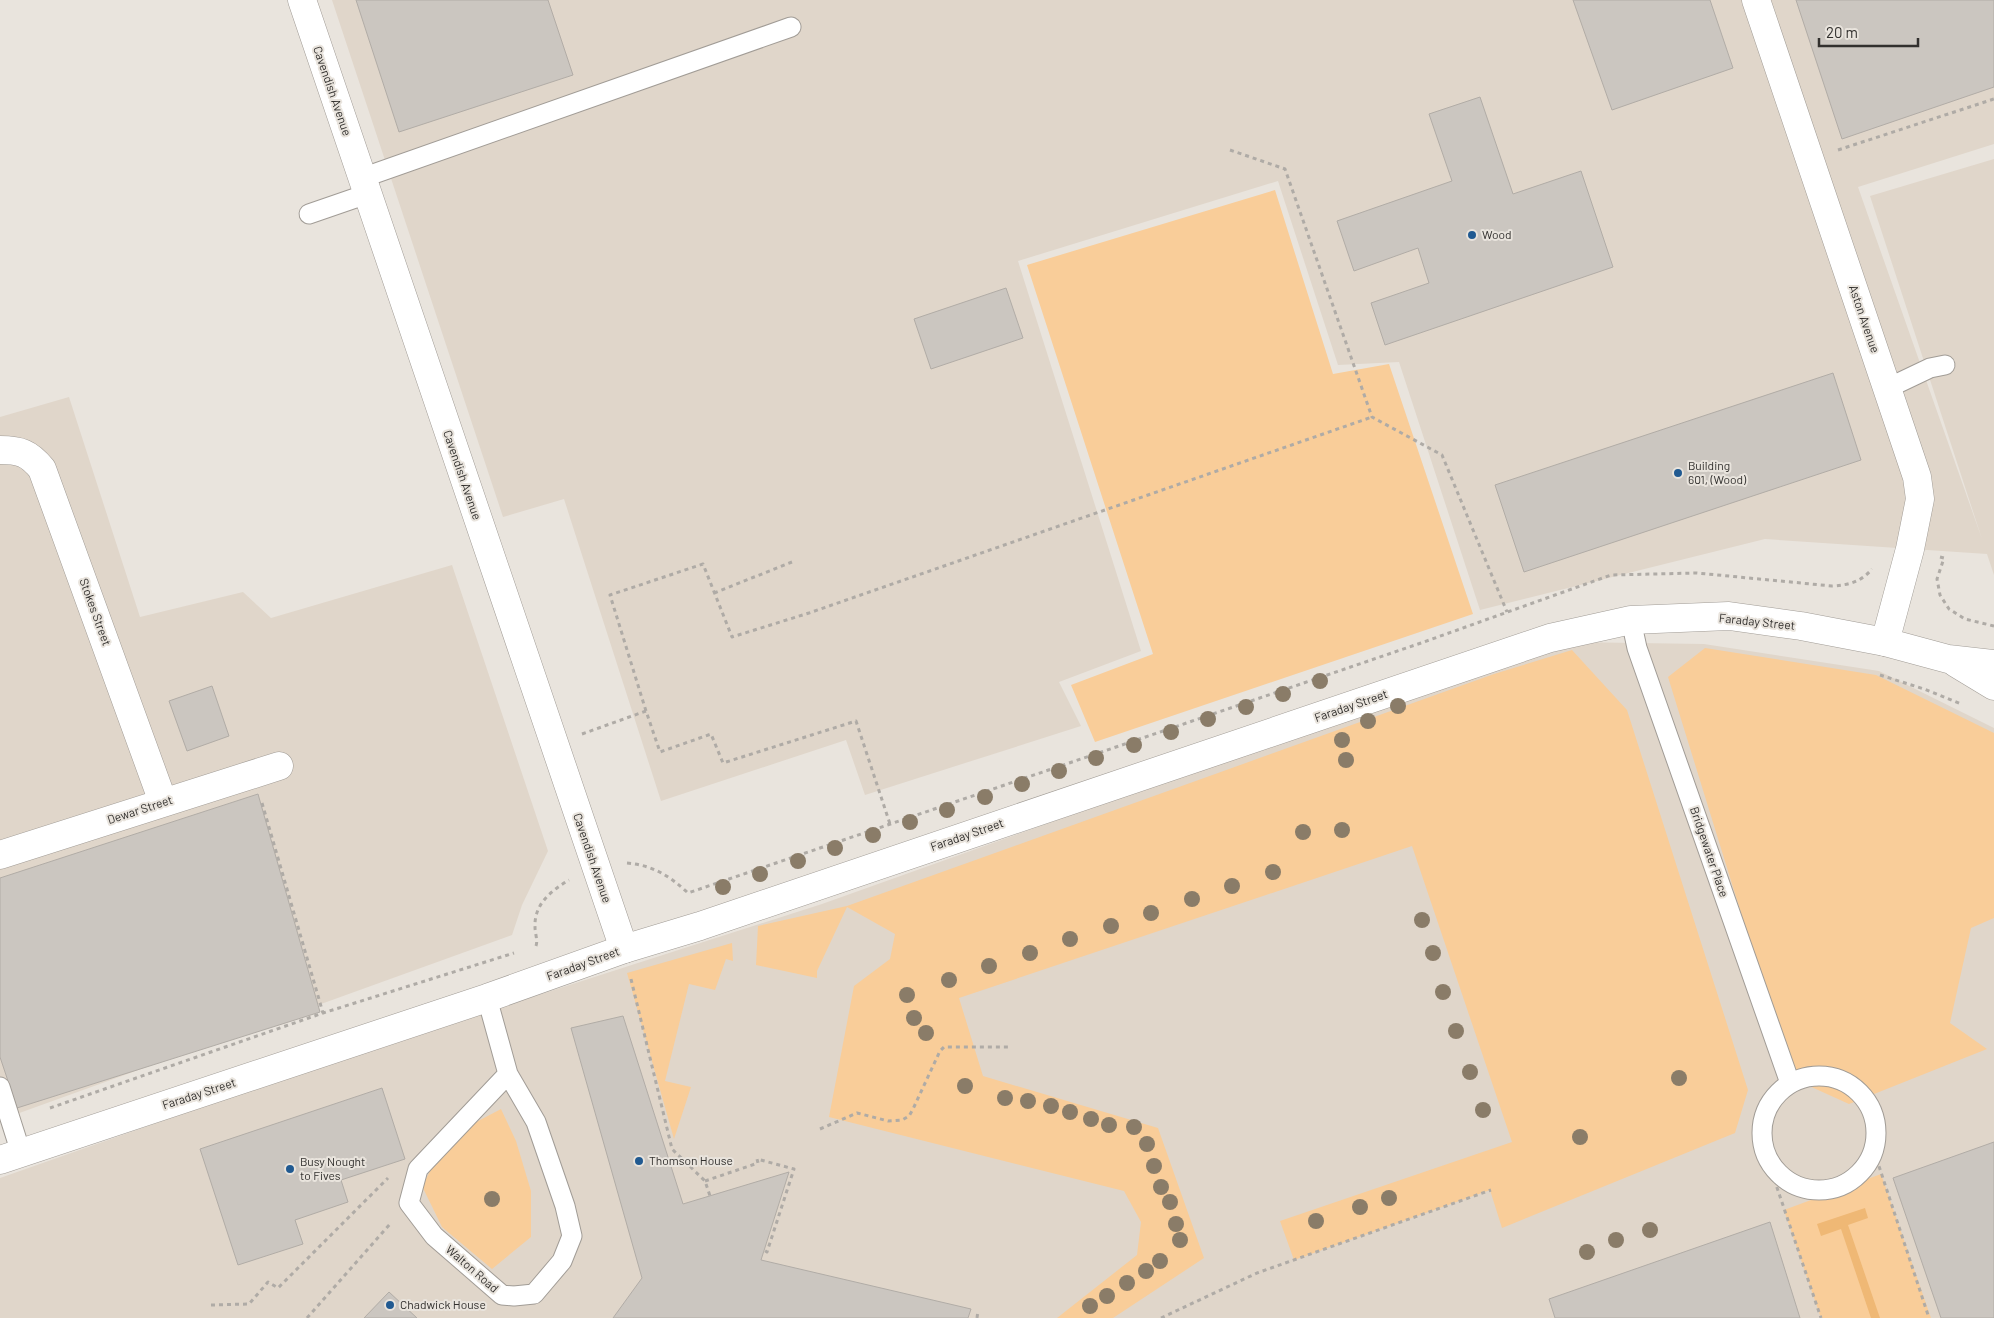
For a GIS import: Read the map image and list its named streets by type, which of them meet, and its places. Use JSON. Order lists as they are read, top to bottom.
{
  "streets": {
    "street": [
      "Cavendish Avenue",
      "Aston Avenue",
      "Stokes Street",
      "Faraday Street",
      "Dewar Street"
    ],
    "lane": ["Bridgewater Place", "Walton Road"]
  },
  "crossings": [
    ["Cavendish Avenue", "Faraday Street"],
    ["Aston Avenue", "Faraday Street"],
    ["Stokes Street", "Dewar Street"],
    ["Faraday Street", "Bridgewater Place"],
    ["Faraday Street", "Walton Road"]
  ],
  "places": [
    "Wood",
    "Building 601, (Wood)",
    "Thomson House",
    "Busy Nought to Fives",
    "Chadwick House"
  ],
  "scale_bar": "20 m"
}
